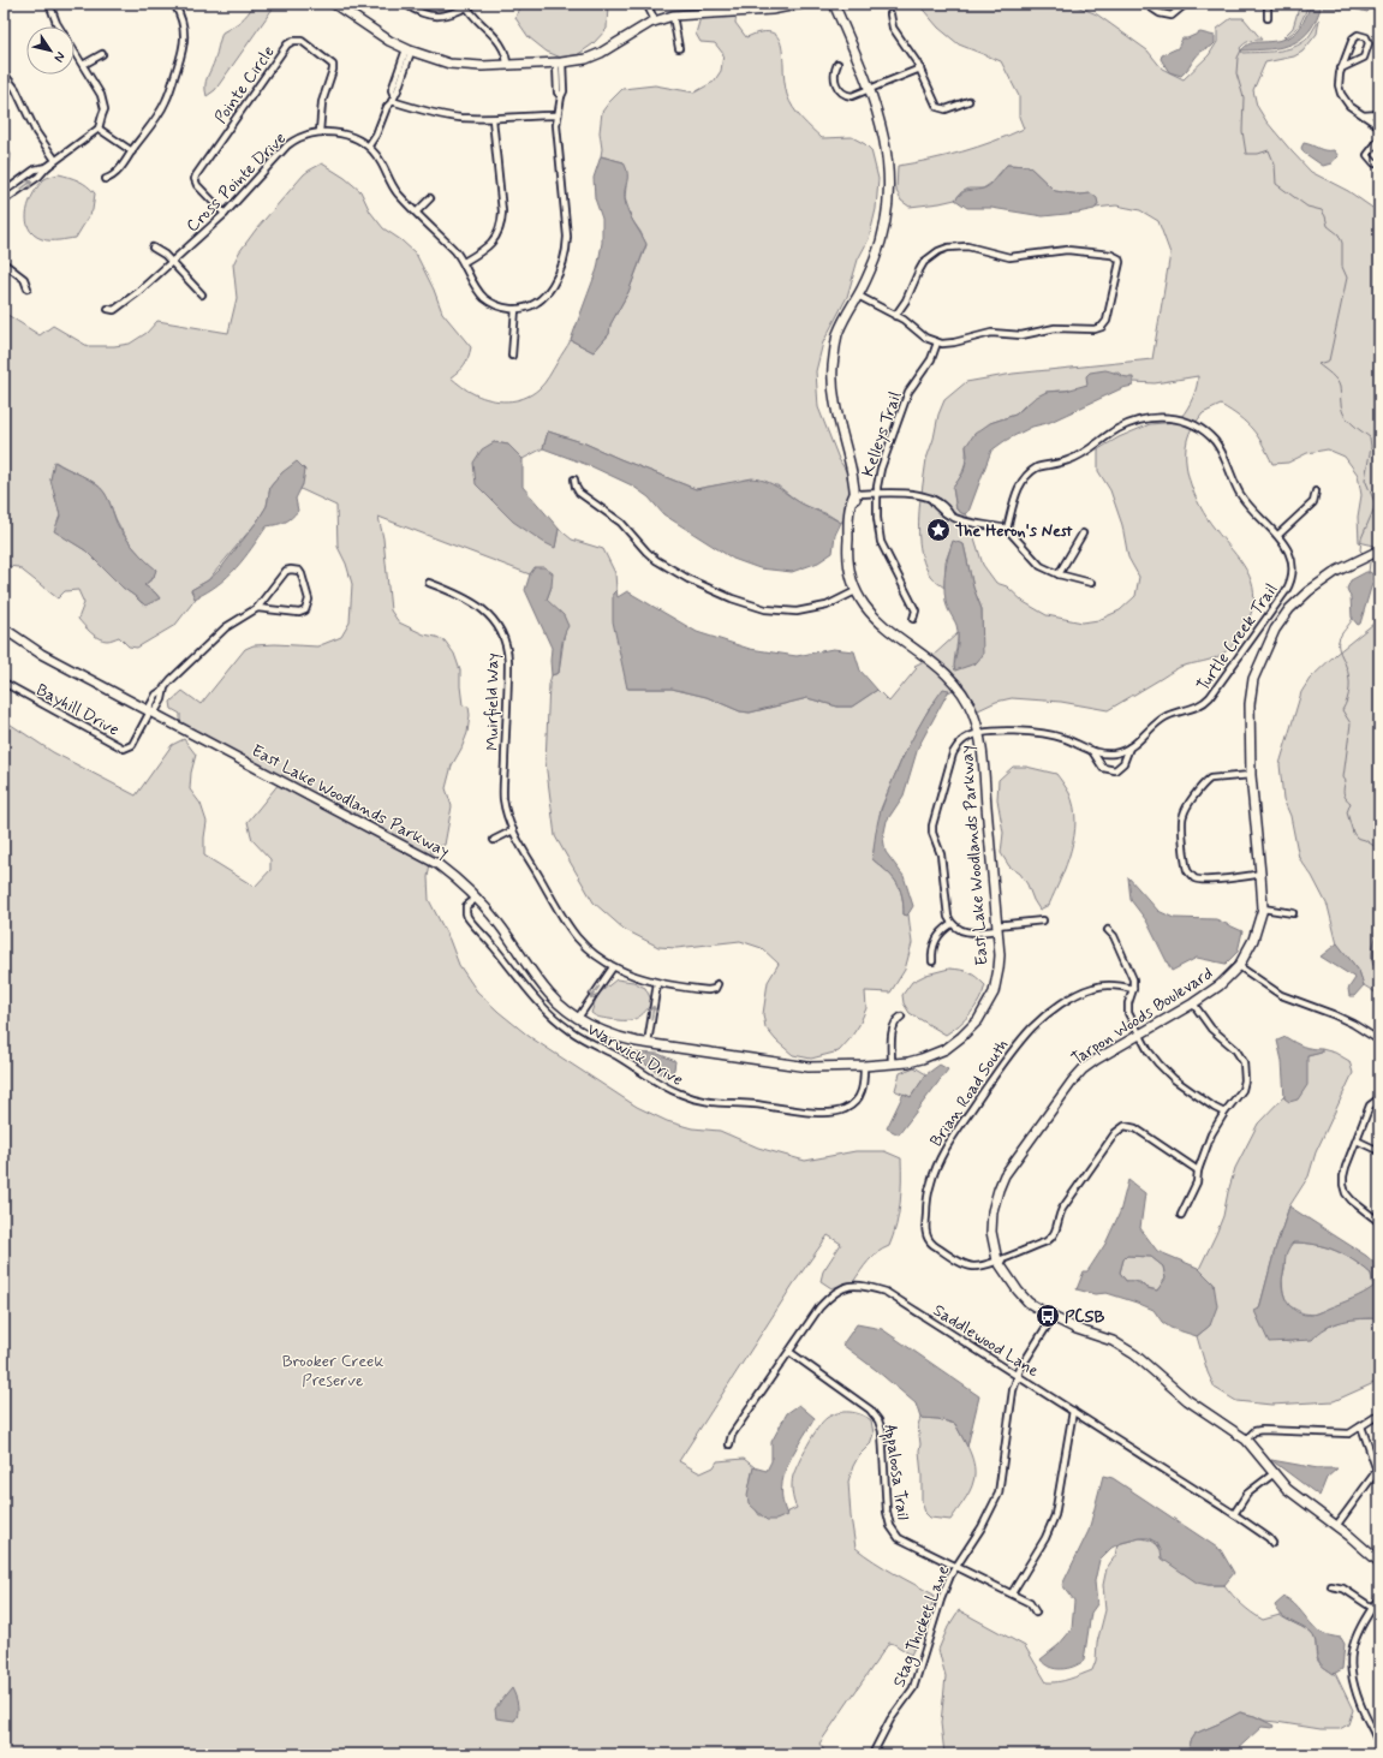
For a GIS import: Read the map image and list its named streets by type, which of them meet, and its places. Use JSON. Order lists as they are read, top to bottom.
{
  "streets": {
    "street": [
      "Pointe Circle",
      "Cross Pointe Drive",
      "Kelleys Trail",
      "Turtle Creek Trail",
      "Muirfield Way",
      "Bayhill Drive",
      "East Lake Woodlands Parkway",
      "Tarpon Woods Boulevard",
      "Warwick Drive",
      "Brian Road South",
      "Saddlewood Lane",
      "Appaloosa Trail",
      "Stag Thicket Lane"
    ]
  },
  "crossings": [
    ["Pointe Circle", "Cross Pointe Drive"],
    ["Turtle Creek Trail", "East Lake Woodlands Parkway"],
    ["Bayhill Drive", "East Lake Woodlands Parkway"],
    ["East Lake Woodlands Parkway", "Warwick Drive"],
    ["Tarpon Woods Boulevard", "Brian Road South"],
    ["Tarpon Woods Boulevard", "Stag Thicket Lane"],
    ["Saddlewood Lane", "Appaloosa Trail"],
    ["Saddlewood Lane", "Stag Thicket Lane"],
    ["Appaloosa Trail", "Stag Thicket Lane"]
  ],
  "parks": ["Brooker Creek Preserve"],
  "places": {
    "place": ["The Heron's Nest"],
    "bus stop": ["PCSB"]
  },
  "north": "bottom right"
}
